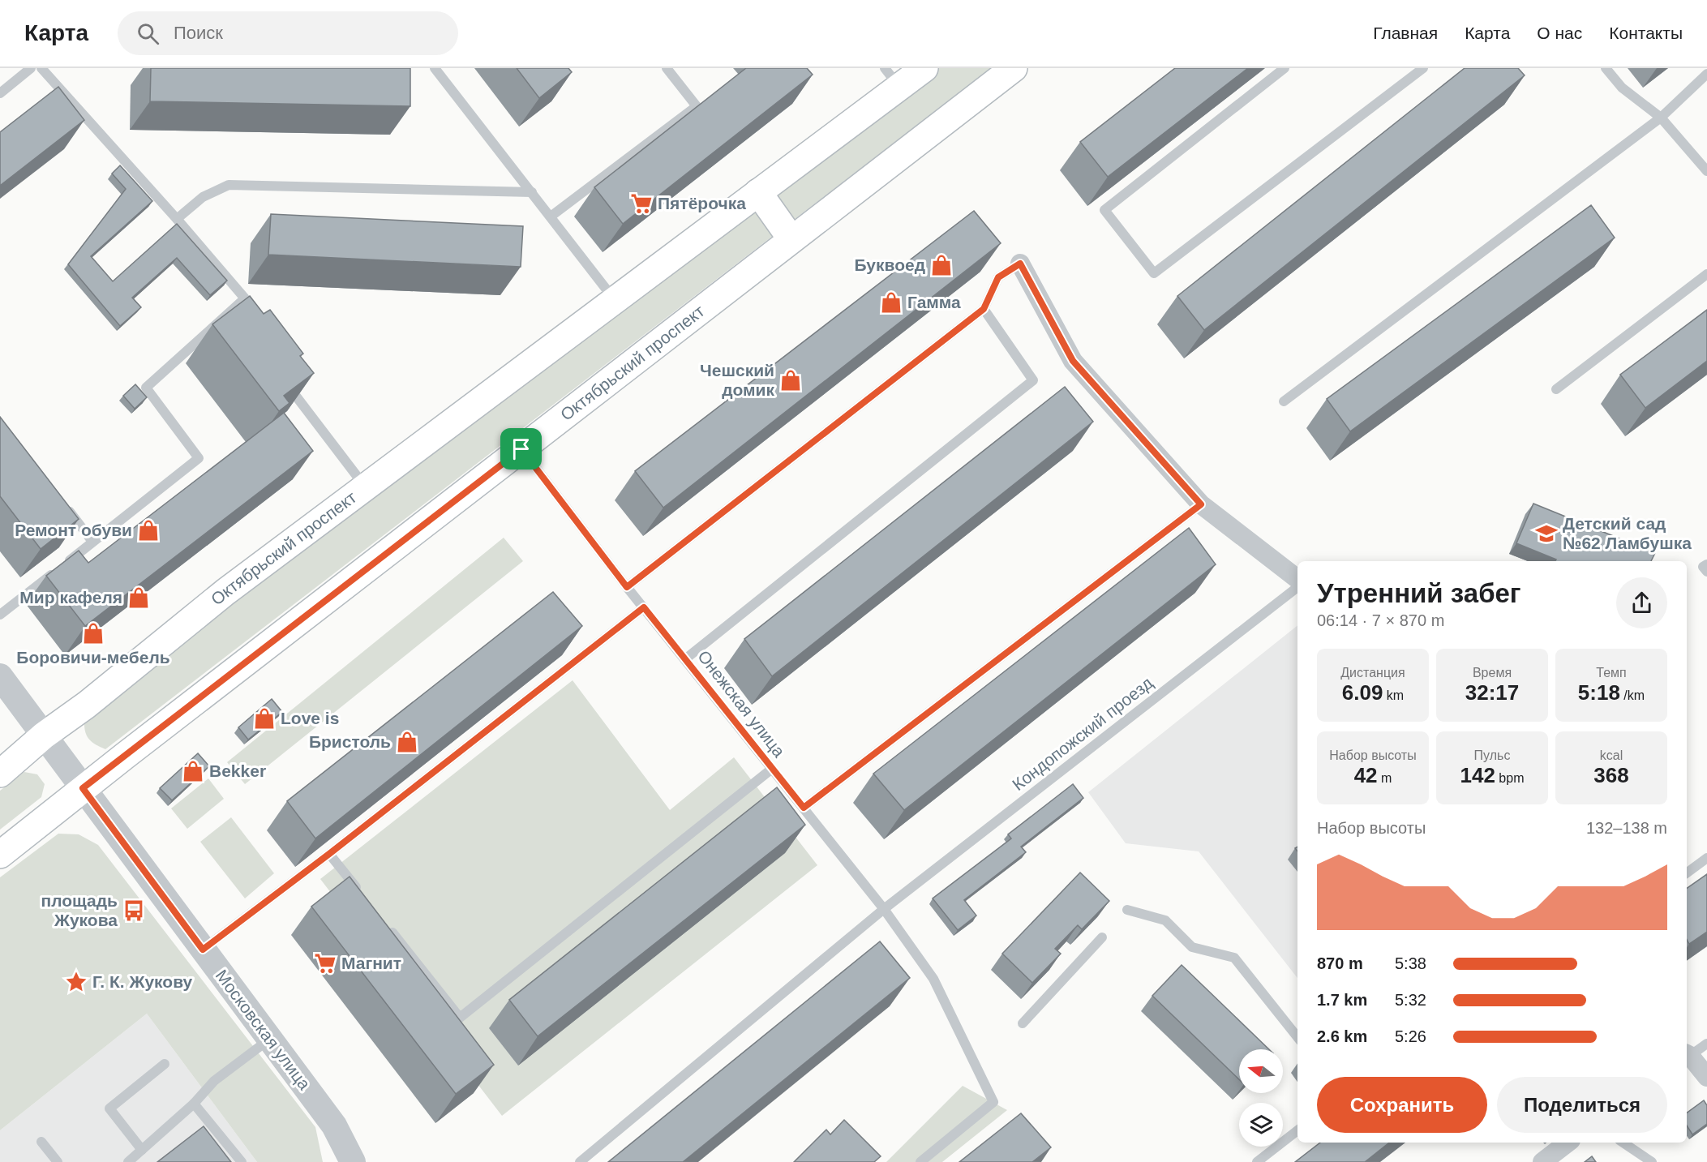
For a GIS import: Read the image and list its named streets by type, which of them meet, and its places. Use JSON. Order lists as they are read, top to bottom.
{
  "streets": {
    "main road": ["Октябрьский проспект"],
    "street": ["Московская улица"],
    "lane": ["Онежская улица", "Кондопожский проезд"]
  },
  "crossings": [
    ["Октябрьский проспект", "Онежская улица"],
    ["Октябрьский проспект", "Московская улица"],
    ["Онежская улица", "Кондопожский проезд"]
  ],
  "places": {
    "supermarket": ["Пятёрочка", "Магнит"],
    "shop": [
      "Буквоед",
      "Гамма",
      "Чешский домик",
      "Ремонт обуви",
      "Мир кафеля",
      "Боровичи-мебель",
      "Love is",
      "Бристоль",
      "Bekker"
    ],
    "school or university": ["Детский сад №62 Ламбушка"],
    "bus stop": ["площадь Жукова"],
    "place": ["Г. К. Жукову"]
  },
  "north": "left",
  "page": {
    "header": "Карта",
    "search": "Поиск",
    "nav": [
      "Главная",
      "Карта",
      "О нас",
      "Контакты"
    ],
    "heading": ["Утренний забег", "06:14 · 7 × 870 m"],
    "stats": [
      ["Дистанция", "6.09 km"],
      ["Время", "32:17"],
      ["Темп", "5:18 /km"],
      ["Набор высоты", "42 m"],
      ["Пульс", "142 bpm"],
      ["kcal", "368"]
    ],
    "chart": ["Набор высоты", "132–138 m"],
    "list": [
      {
        "name": "870 m",
        "note": "5:38"
      },
      {
        "name": "1.7 km",
        "note": "5:32"
      },
      {
        "name": "2.6 km",
        "note": "5:26"
      }
    ],
    "buttons": ["Сохранить", "Поделиться"]
  }
}
